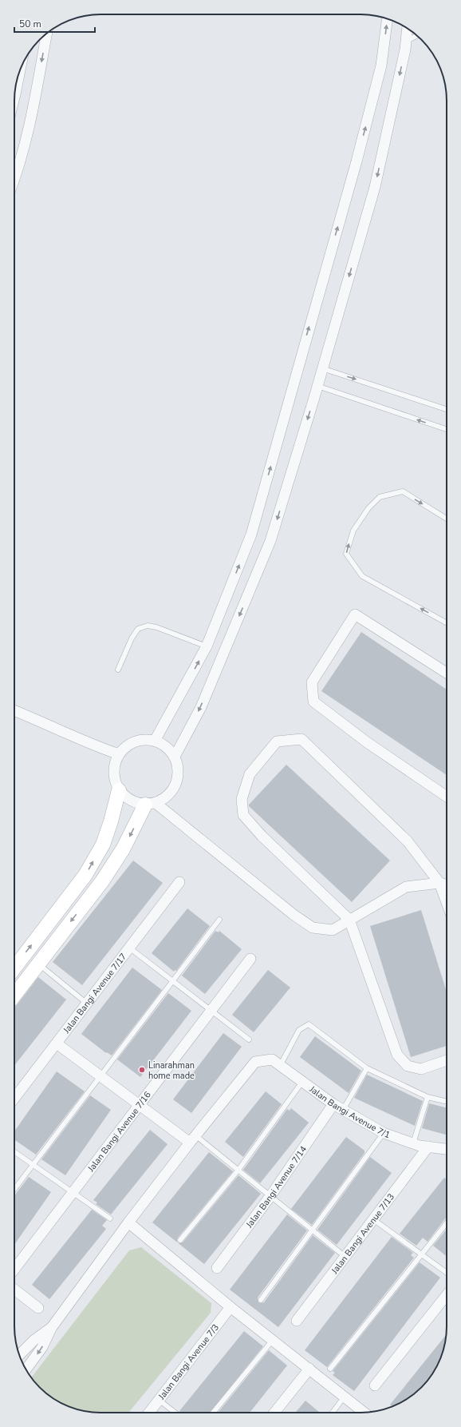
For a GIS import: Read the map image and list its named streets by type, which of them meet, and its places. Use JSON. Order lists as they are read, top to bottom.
{
  "streets": {
    "street": [
      "Jalan Bangi Avenue 7/17",
      "Jalan Bangi Avenue 7/1",
      "Jalan Bangi Avenue 7/16",
      "Jalan Bangi Avenue 7/14",
      "Jalan Bangi Avenue 7/13",
      "Jalan Bangi Avenue 7/3"
    ]
  },
  "crossings": [
    ["Jalan Bangi Avenue 7/1", "Jalan Bangi Avenue 7/14"],
    ["Jalan Bangi Avenue 7/1", "Jalan Bangi Avenue 7/13"]
  ],
  "places": ["Linarahman home made"],
  "scale_bar": "50 m"
}
